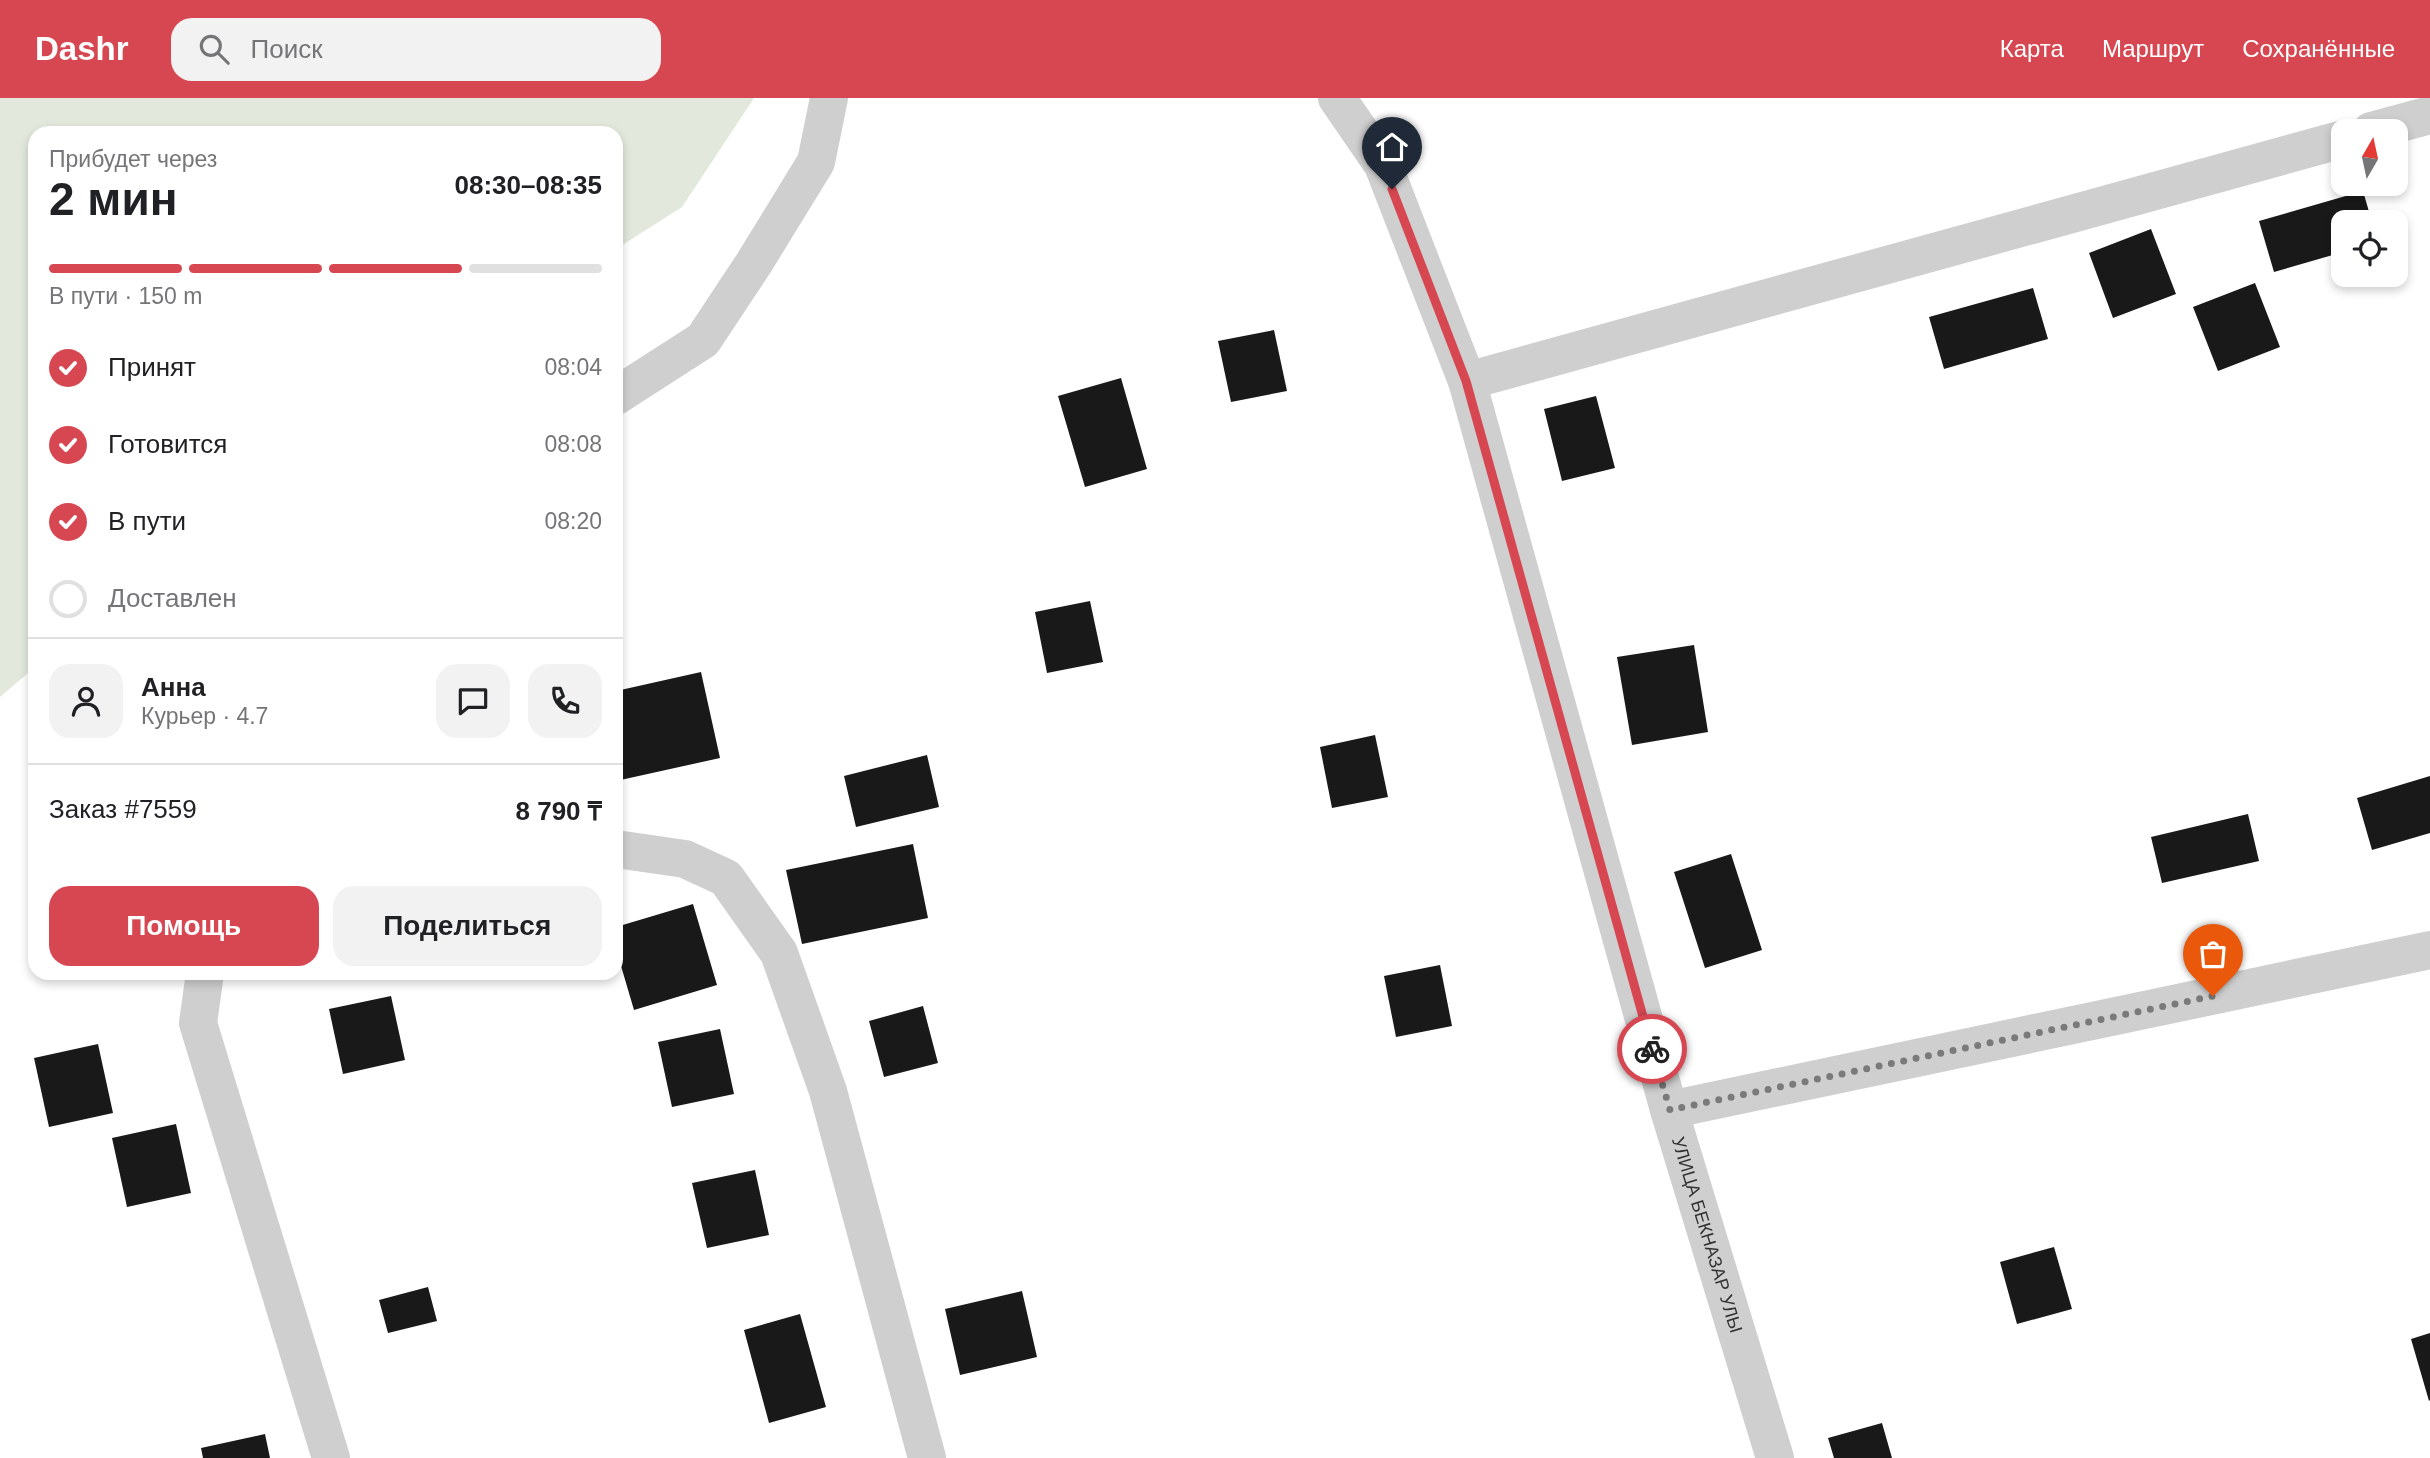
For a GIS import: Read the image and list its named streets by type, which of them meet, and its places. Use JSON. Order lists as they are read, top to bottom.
{
  "streets": {
    "street": ["УЛИЦА БЕКНАЗАР УЛЫ"]
  },
  "north": "top",
  "page": {
    "header": "Dashr",
    "search": "Поиск",
    "nav": ["Карта", "Маршрут", "Сохранённые"],
    "heading": ["2 мин", "Прибудет через", "08:30–08:35"],
    "panel": [
      "Анна",
      "Курьер · 4.7",
      "Заказ #7559",
      "8 790 ₸"
    ],
    "bar": "В пути · 150 m",
    "list": [
      ["Принят", "08:04"],
      ["Готовится", "08:08"],
      ["В пути", "08:20"],
      "Доставлен"
    ],
    "buttons": ["Помощь", "Поделиться"]
  }
}
